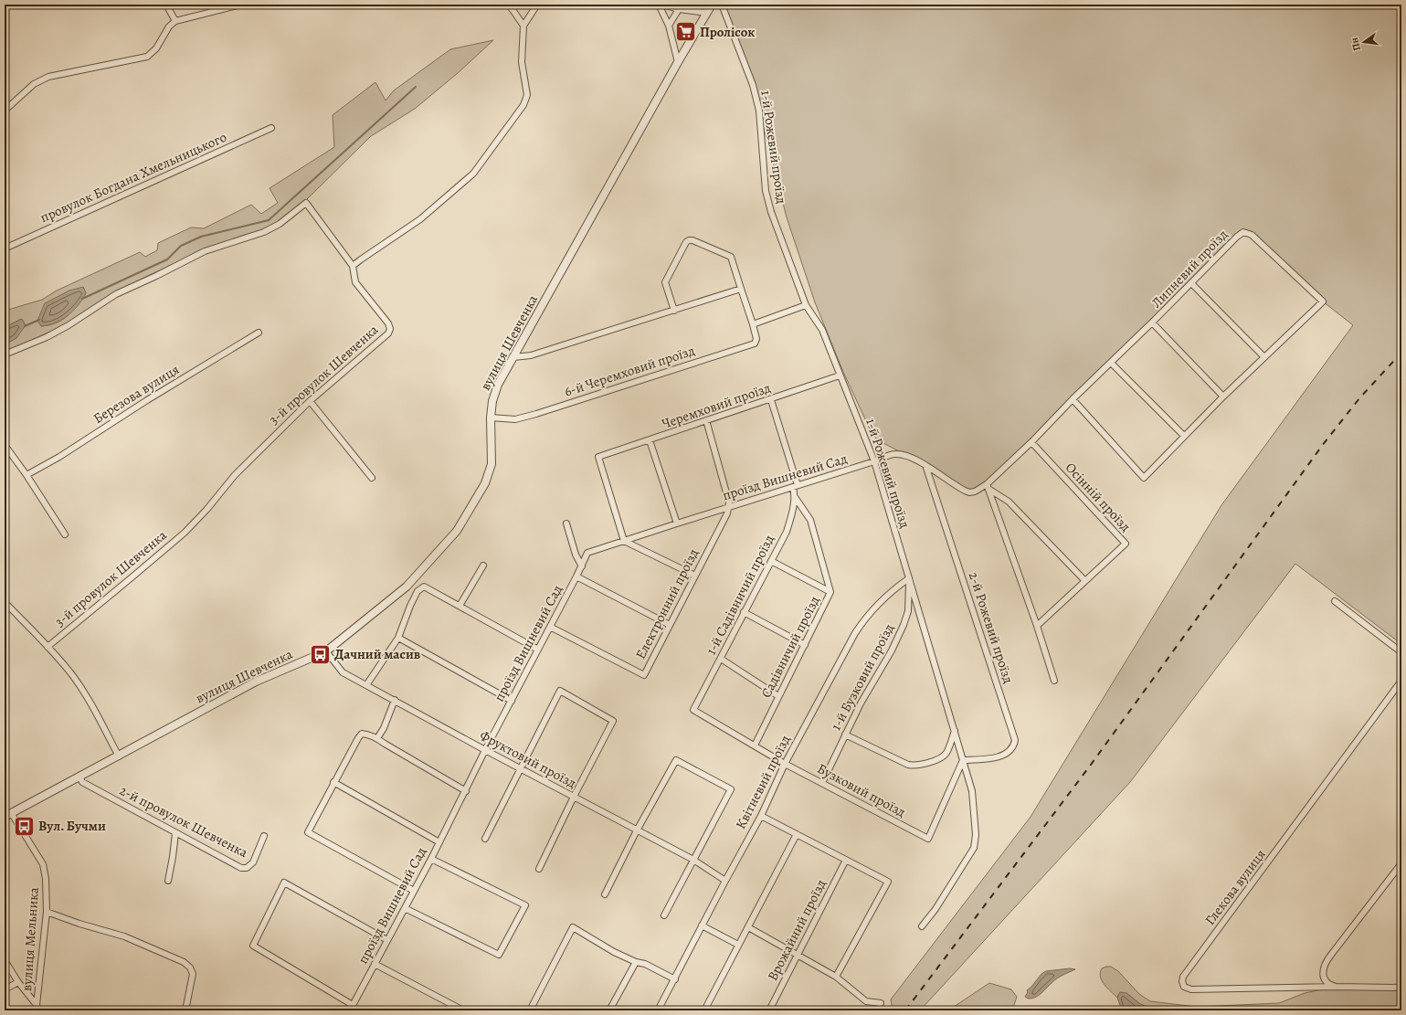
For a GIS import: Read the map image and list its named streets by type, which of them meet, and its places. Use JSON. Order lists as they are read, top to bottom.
{
  "streets": {
    "street": [
      "1-й Рожевий проїзд",
      "провулок Богдана Хмельницького",
      "Липневий проїзд",
      "вулиця Шевченка",
      "6-й Черемховий проїзд",
      "3-й провулок Шевченка",
      "Березова вулиця",
      "Черемховий проїзд",
      "проїзд Вишневий Сад",
      "Осінній проїзд",
      "1-й Садівничий проїзд",
      "Електронний проїзд",
      "2-й Рожевий проїзд",
      "Садівничий проїзд",
      "1-й Бузковий проїзд",
      "Фруктовий проїзд",
      "Квітневий проїзд",
      "Бузковий проїзд",
      "2-й провулок Шевченка",
      "Глекова вулиця",
      "Врожайний проїзд",
      "вулиця Мельника"
    ]
  },
  "crossings": [
    ["1-й Рожевий проїзд", "Липневий проїзд"],
    ["1-й Рожевий проїзд", "Черемховий проїзд"],
    ["1-й Рожевий проїзд", "проїзд Вишневий Сад"],
    ["1-й Рожевий проїзд", "2-й Рожевий проїзд"],
    ["1-й Рожевий проїзд", "1-й Бузковий проїзд"],
    ["1-й Рожевий проїзд", "Квітневий проїзд"],
    ["1-й Рожевий проїзд", "Бузковий проїзд"],
    ["Липневий проїзд", "проїзд Вишневий Сад"],
    ["Липневий проїзд", "Осінній проїзд"],
    ["Липневий проїзд", "2-й Рожевий проїзд"],
    ["вулиця Шевченка", "6-й Черемховий проїзд"],
    ["вулиця Шевченка", "Фруктовий проїзд"],
    ["вулиця Шевченка", "2-й провулок Шевченка"],
    ["вулиця Шевченка", "вулиця Мельника"],
    ["Черемховий проїзд", "проїзд Вишневий Сад"],
    ["Черемховий проїзд", "1-й Садівничий проїзд"],
    ["проїзд Вишневий Сад", "1-й Садівничий проїзд"],
    ["проїзд Вишневий Сад", "Електронний проїзд"],
    ["проїзд Вишневий Сад", "Фруктовий проїзд"],
    ["1-й Садівничий проїзд", "Садівничий проїзд"],
    ["1-й Садівничий проїзд", "Бузковий проїзд"],
    ["2-й Рожевий проїзд", "Бузковий проїзд"],
    ["Садівничий проїзд", "Бузковий проїзд"],
    ["1-й Бузковий проїзд", "Квітневий проїзд"],
    ["1-й Бузковий проїзд", "Бузковий проїзд"],
    ["Фруктовий проїзд", "Квітневий проїзд"],
    ["Квітневий проїзд", "Бузковий проїзд"]
  ],
  "places": {
    "supermarket": ["Пролісок"],
    "bus stop": ["Дачний масив", "Вул. Бучми"]
  },
  "north": "left"
}
